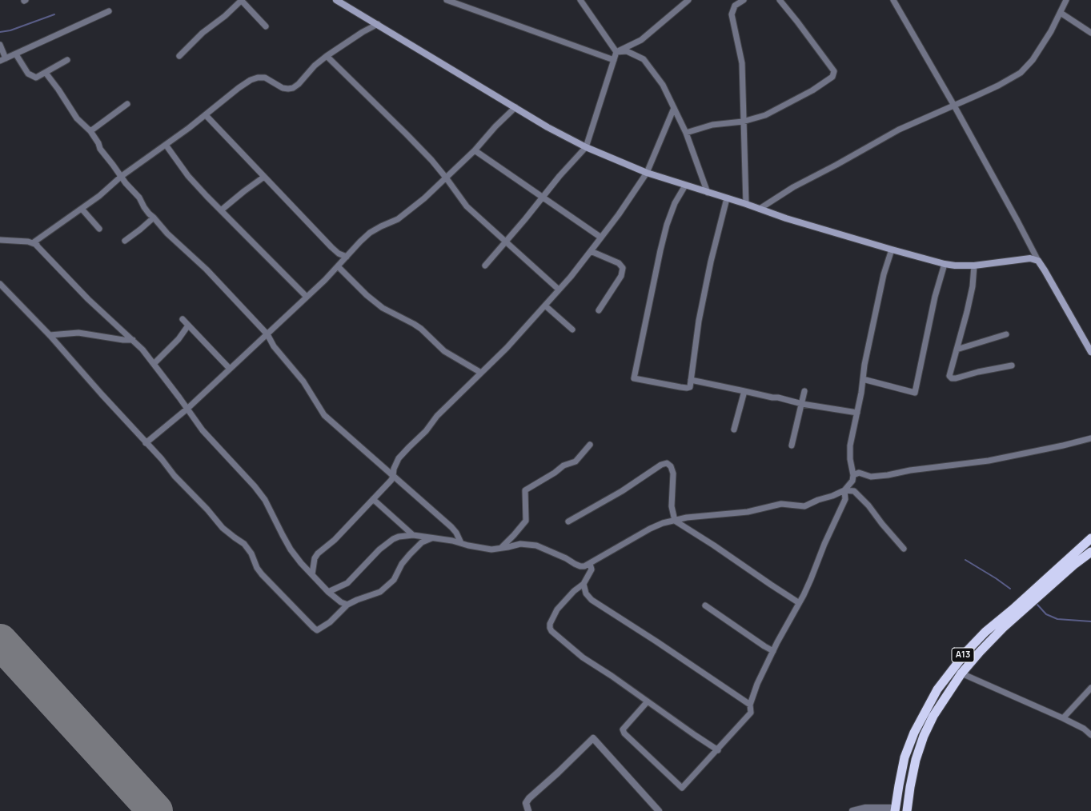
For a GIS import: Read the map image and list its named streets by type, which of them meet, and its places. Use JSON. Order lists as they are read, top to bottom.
{
  "streets": {
    "highway": ["A13"]
  }
}
